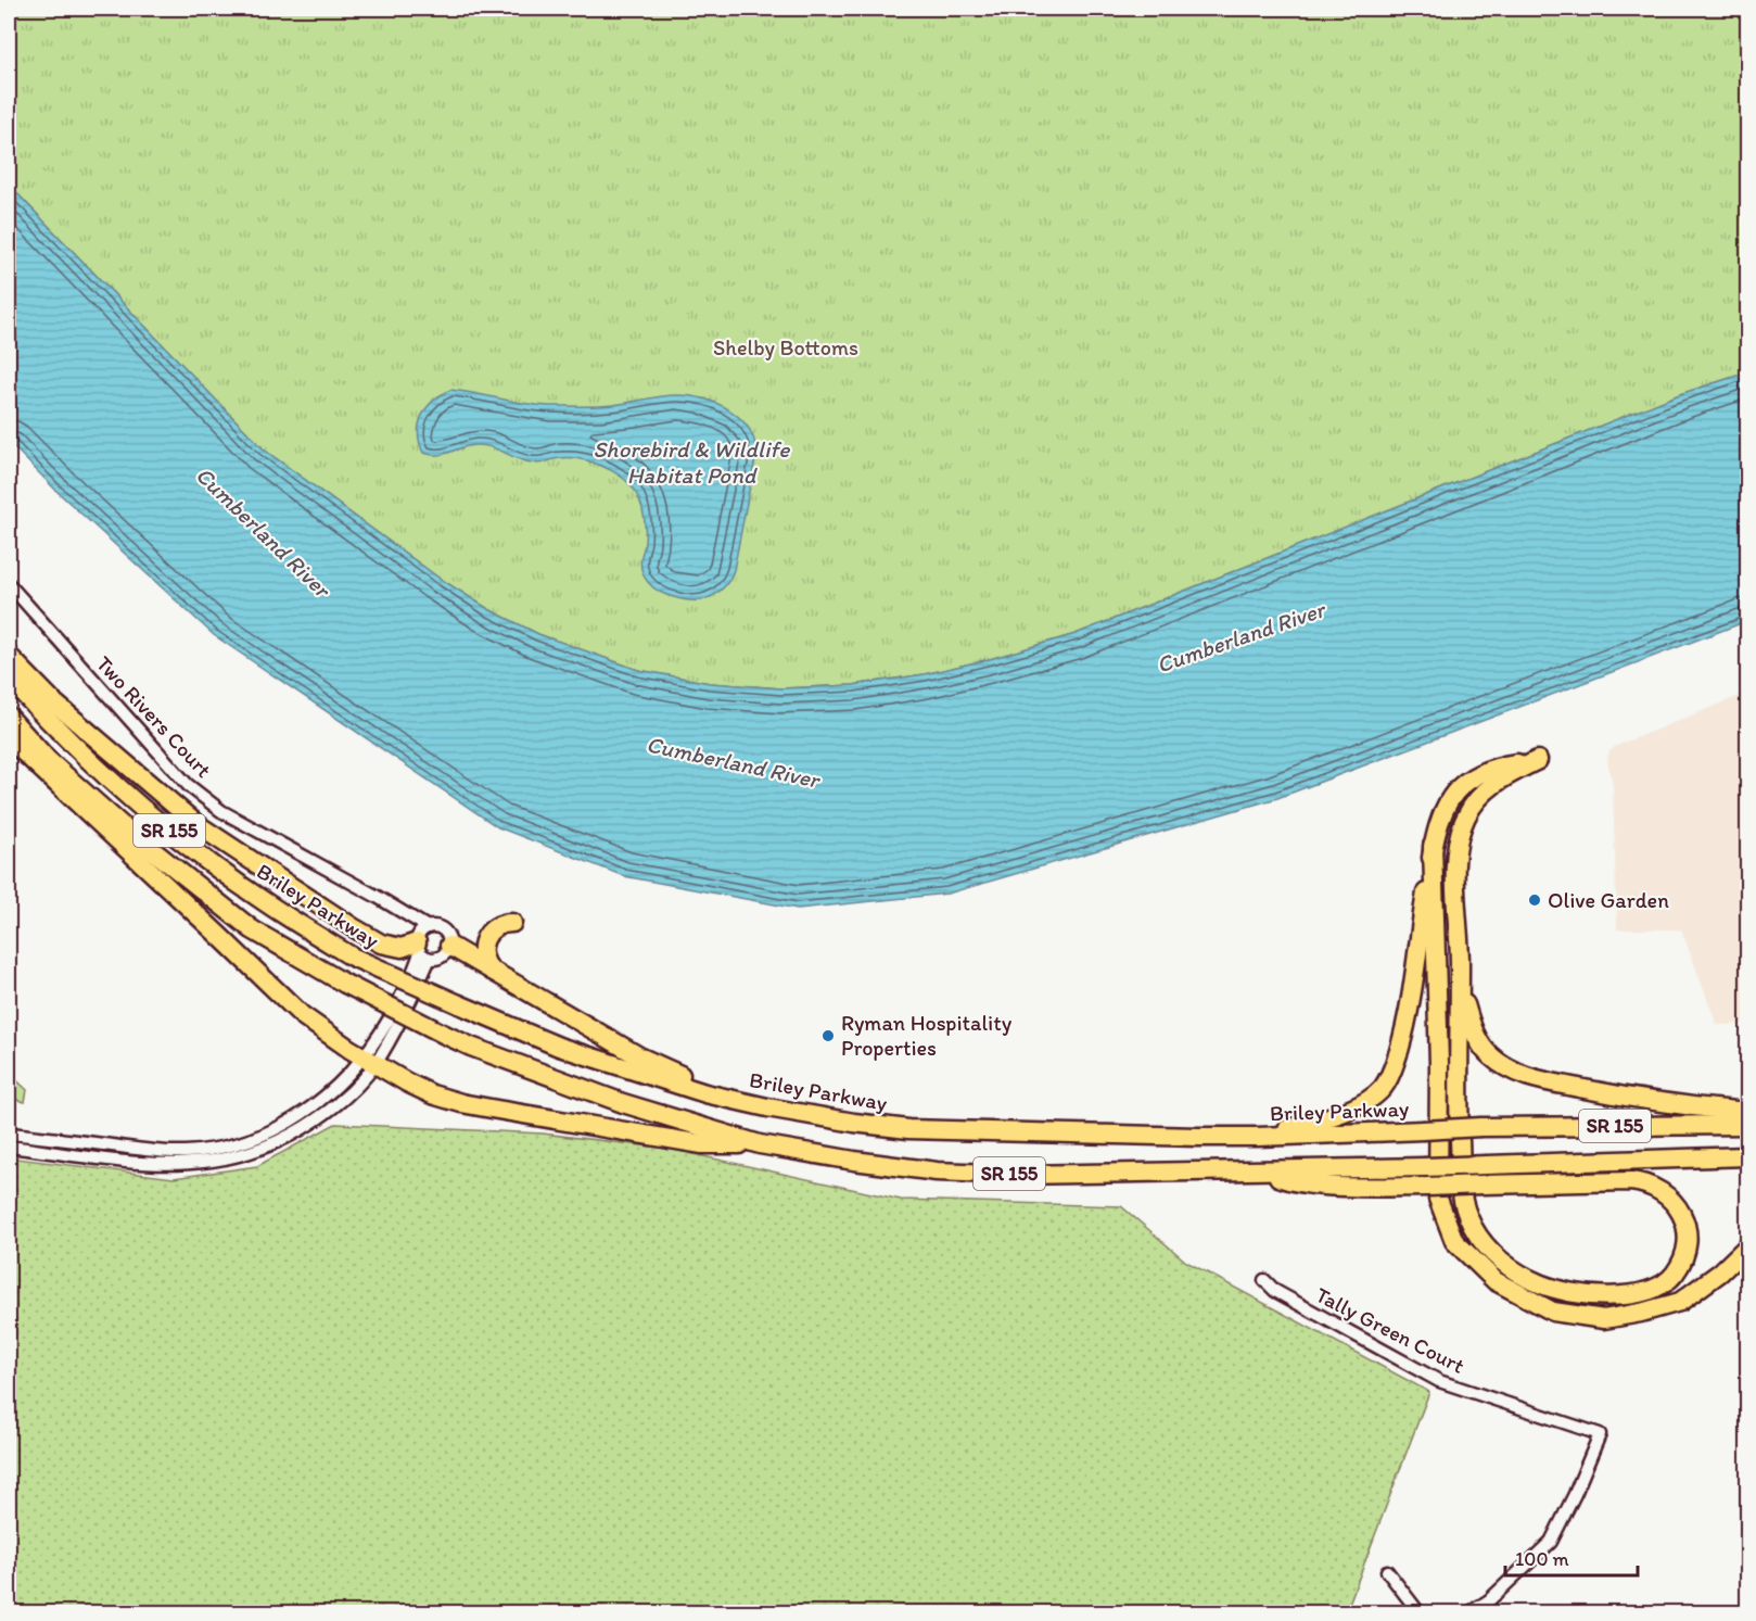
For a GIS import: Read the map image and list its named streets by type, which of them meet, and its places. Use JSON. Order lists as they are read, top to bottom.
{
  "streets": {
    "highway": ["SR 155", "Briley Parkway"],
    "street": ["Two Rivers Court", "Tally Green Court"]
  },
  "water": ["Shorebird & Wildlife Habitat Pond", "Cumberland River"],
  "parks": ["Shelby Bottoms"],
  "places": ["Olive Garden", "Ryman Hospitality Properties"],
  "scale_bar": "100 m"
}
